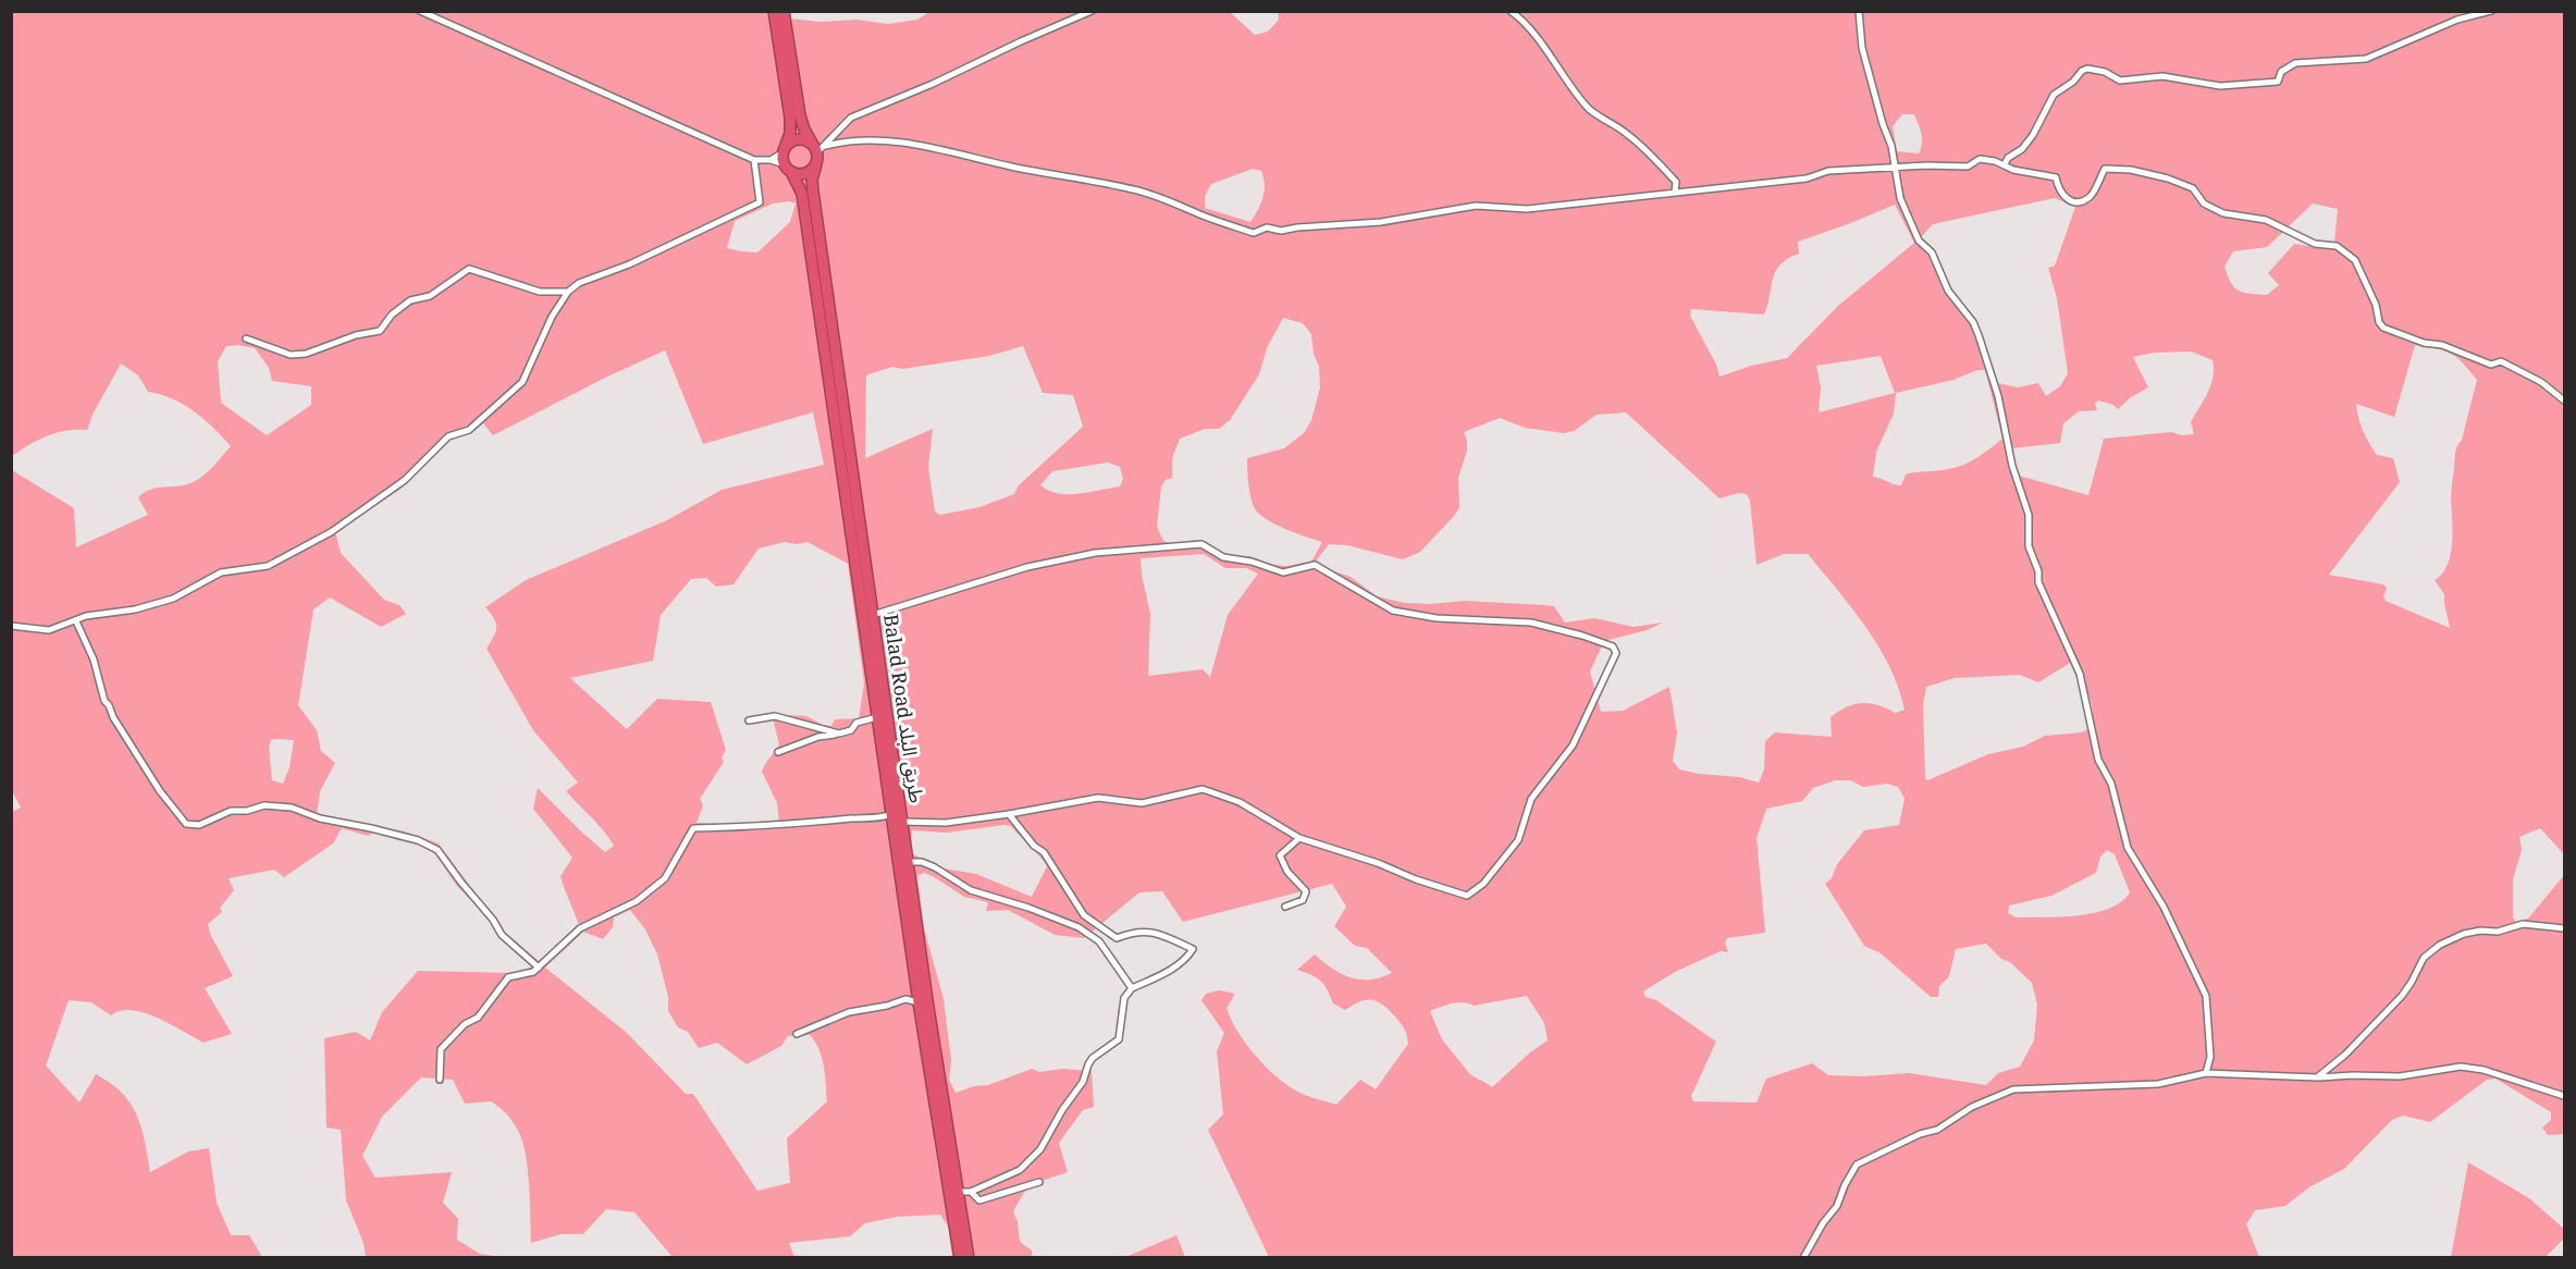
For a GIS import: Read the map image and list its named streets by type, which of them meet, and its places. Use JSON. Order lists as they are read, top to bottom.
{
  "streets": {
    "highway": ["Balad Road طريق البلد"]
  }
}
